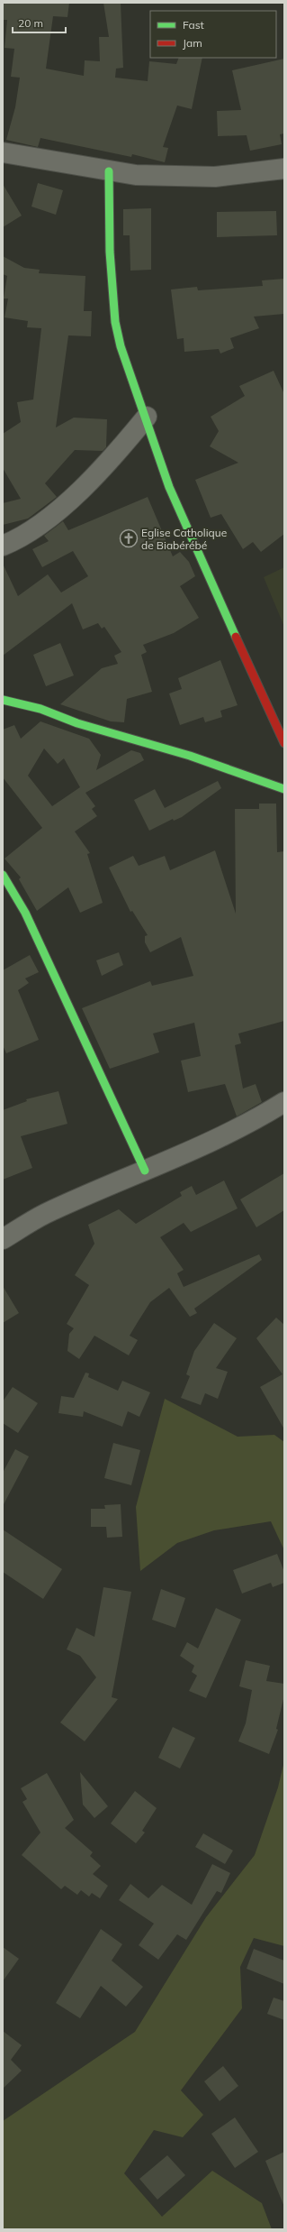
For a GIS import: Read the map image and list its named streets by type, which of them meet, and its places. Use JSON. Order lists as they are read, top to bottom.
{
  "places": {
    "church": ["Eglise Catholique de Biabérébé"]
  },
  "legend": ["Fast", "Jam"],
  "scale_bar": "20 m"
}
